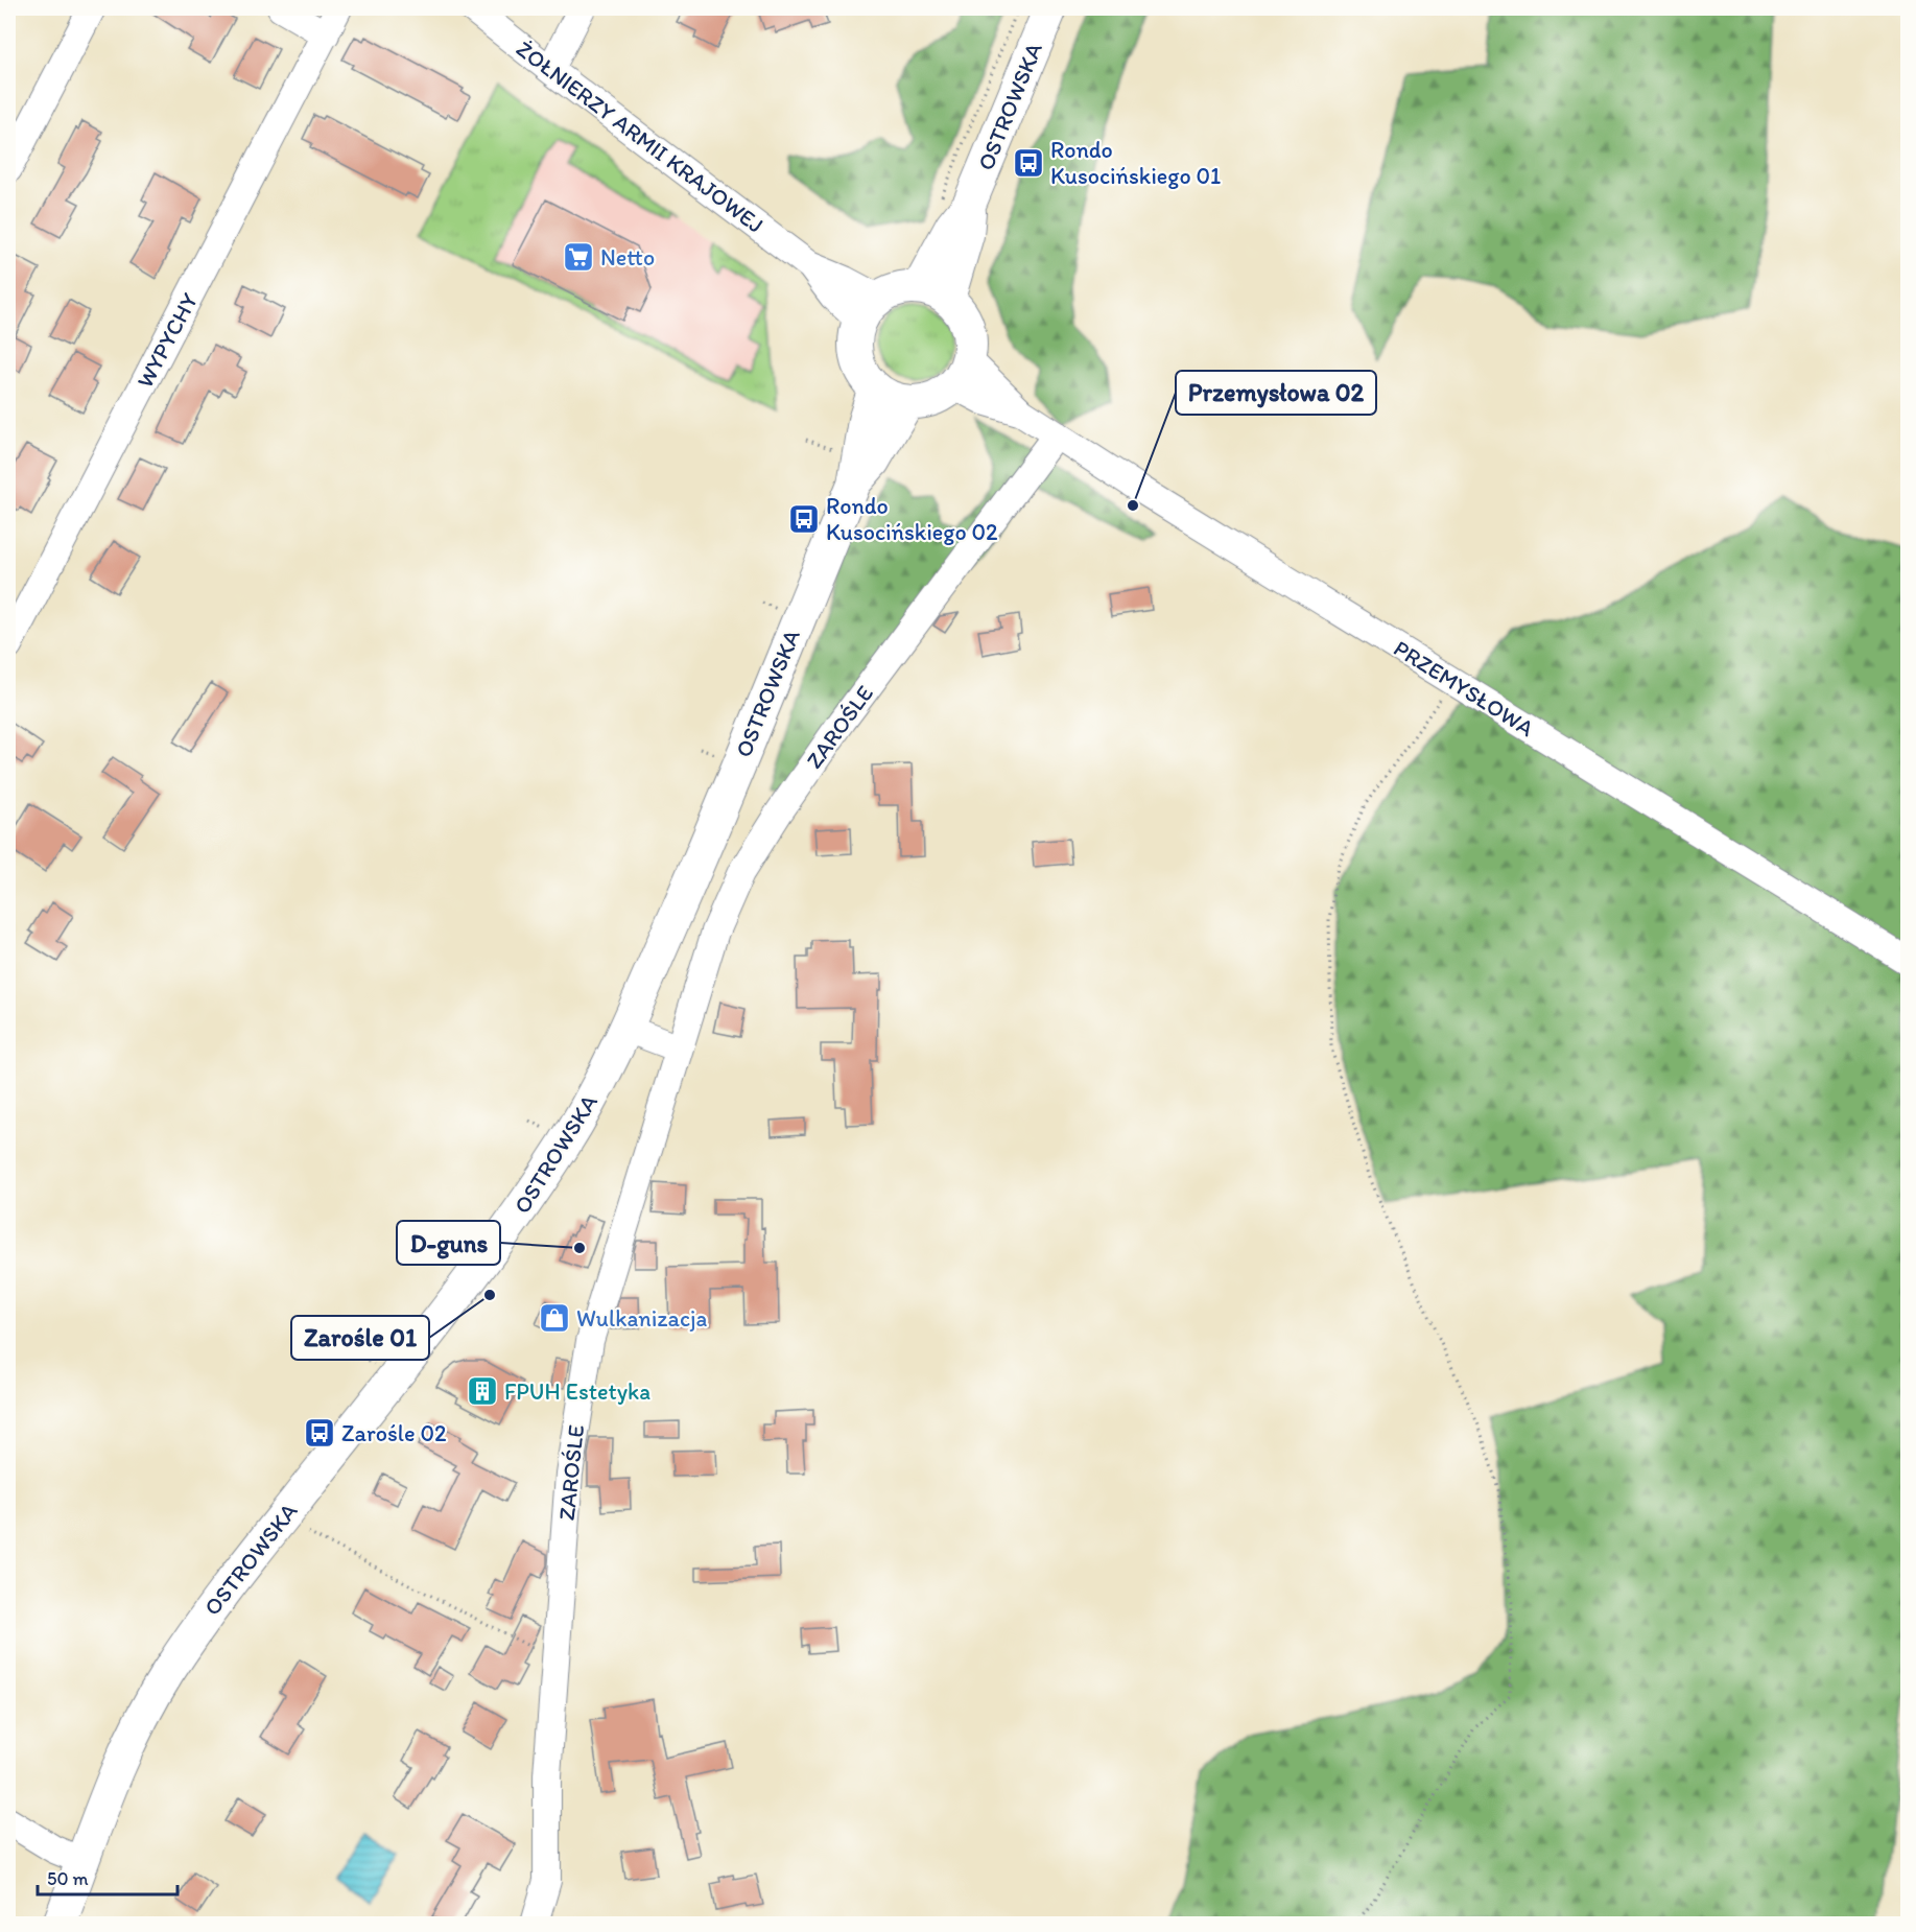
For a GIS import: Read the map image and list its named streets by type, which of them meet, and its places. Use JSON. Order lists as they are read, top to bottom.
{
  "streets": {
    "main road": ["OSTROWSKA"],
    "street": [
      "ŻOŁNIERZY ARMII KRAJOWEJ",
      "WYPYCHY",
      "PRZEMYSŁOWA",
      "ZAROŚLE"
    ]
  },
  "crossings": [
    ["OSTROWSKA", "ŻOŁNIERZY ARMII KRAJOWEJ"],
    ["OSTROWSKA", "PRZEMYSŁOWA"],
    ["ŻOŁNIERZY ARMII KRAJOWEJ", "PRZEMYSŁOWA"],
    ["PRZEMYSŁOWA", "ZAROŚLE"]
  ],
  "places": {
    "bus stop": ["Rondo Kusocińskiego 01", "Rondo Kusocińskiego 02", "Zarośle 02"],
    "supermarket": ["Netto"],
    "other": ["Przemysłowa 02", "D-guns", "Zarośle 01"],
    "shop": ["Wulkanizacja"],
    "building": ["FPUH Estetyka"]
  },
  "scale_bar": "50 m"
}
